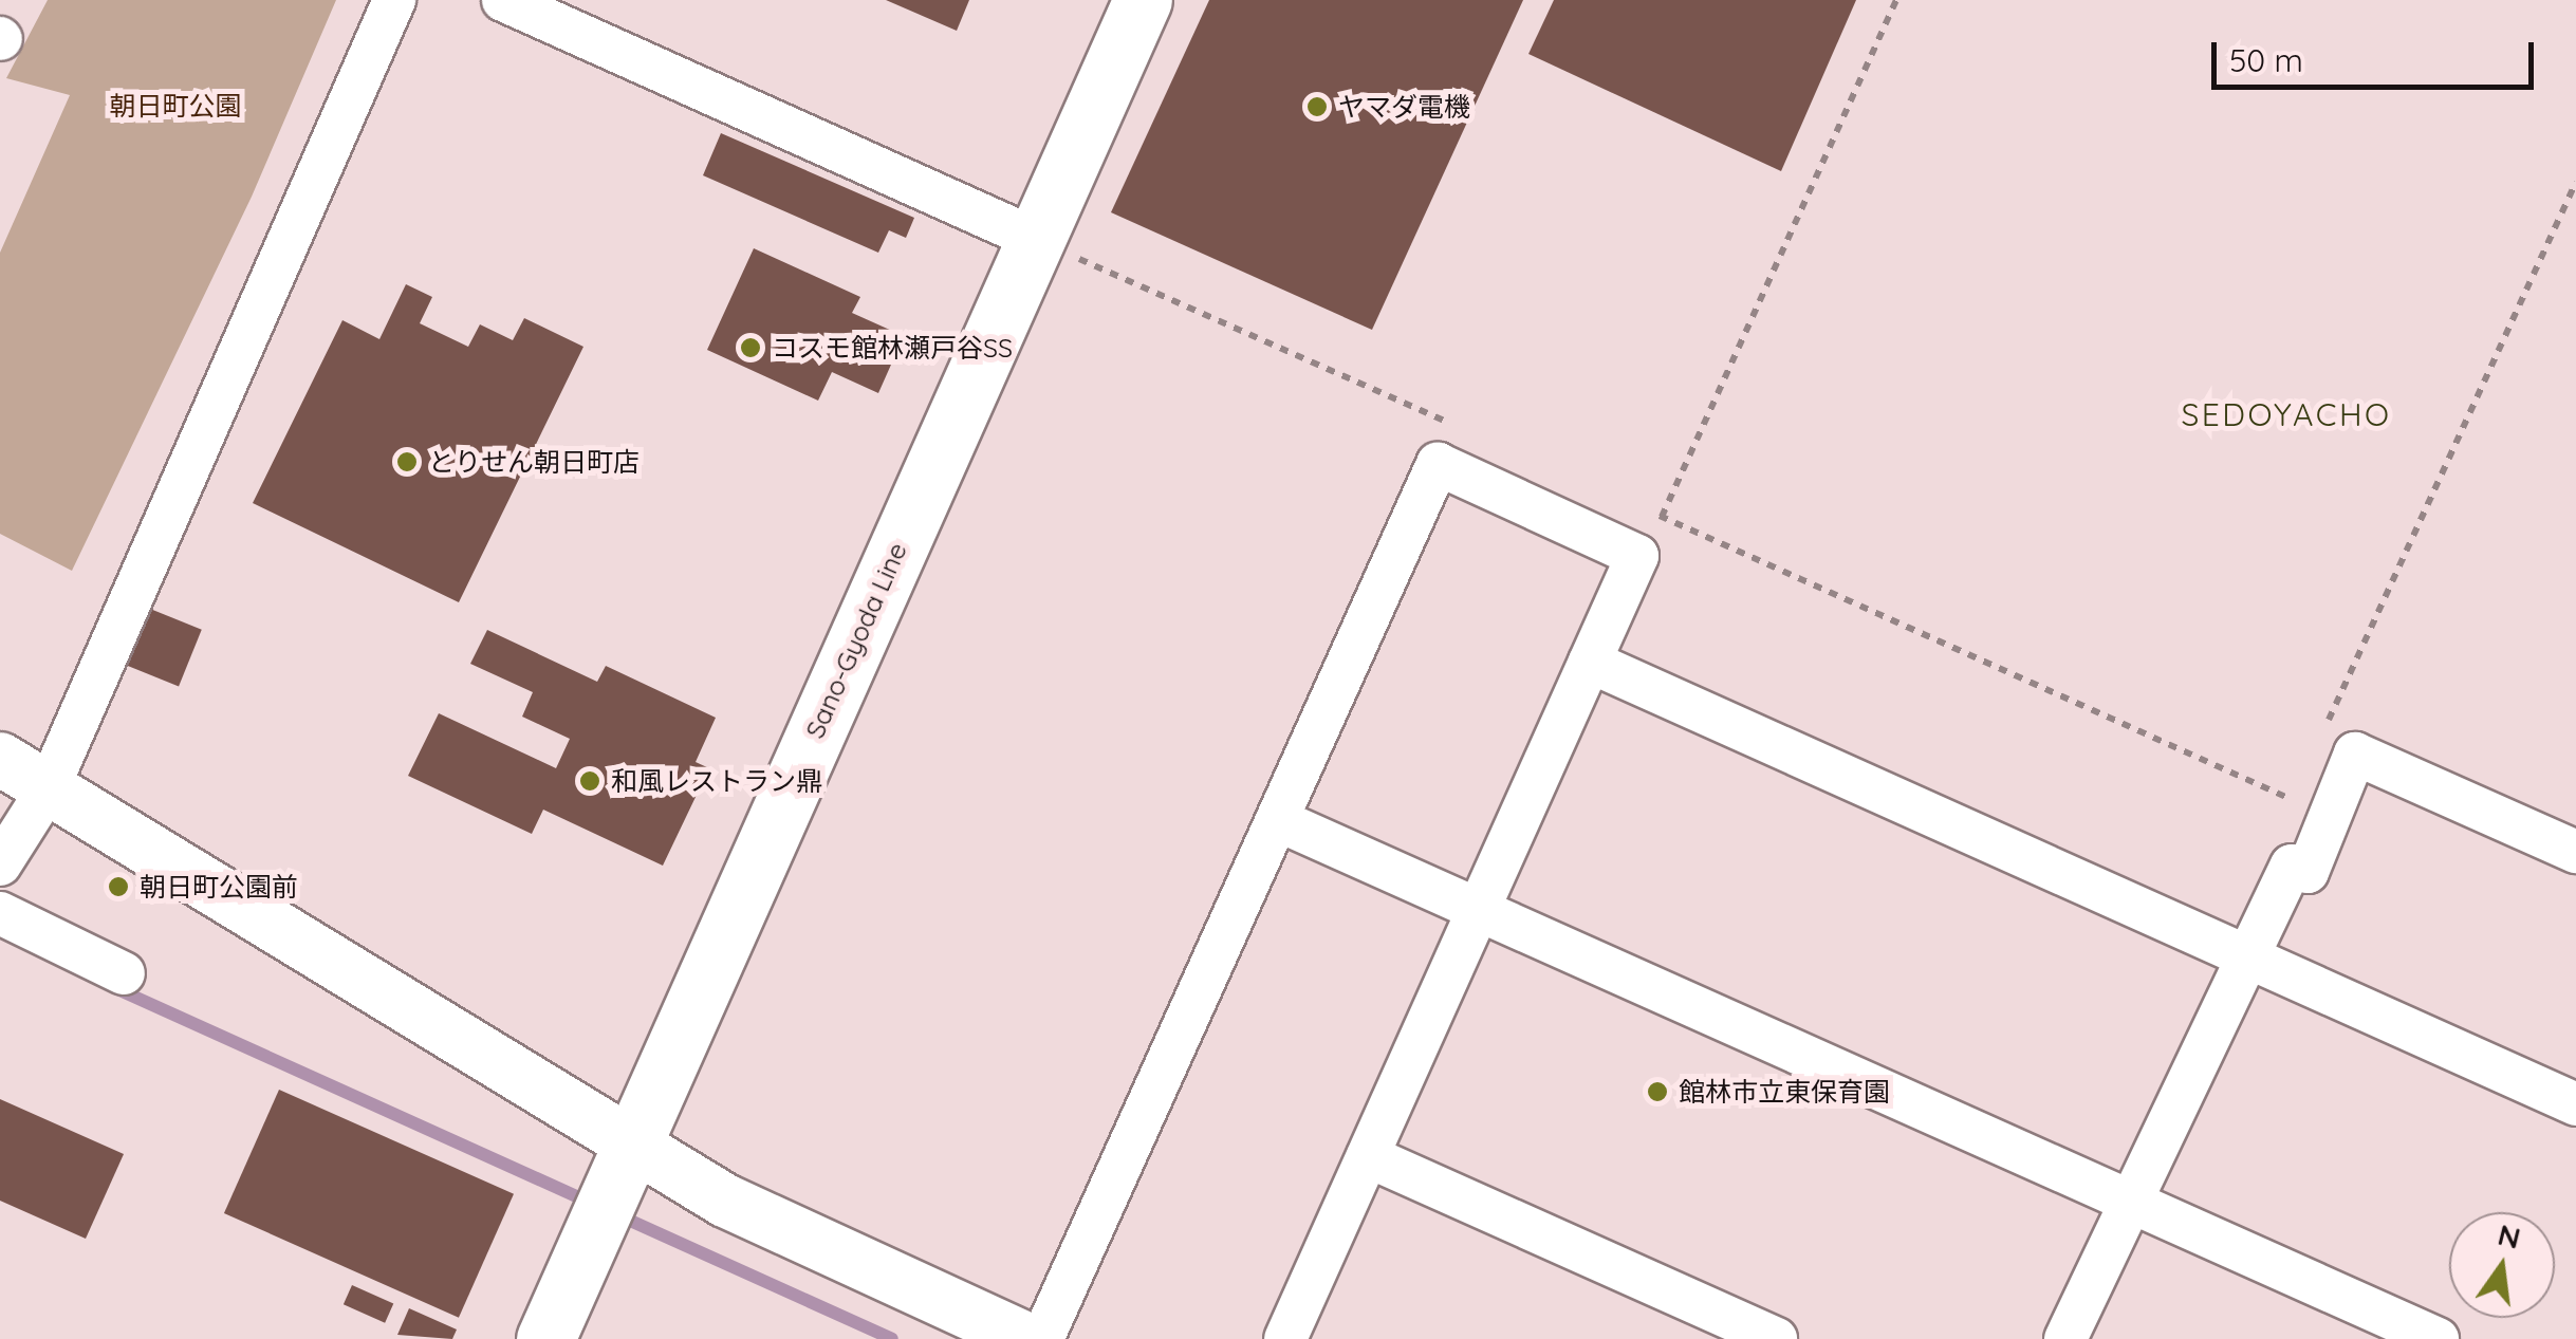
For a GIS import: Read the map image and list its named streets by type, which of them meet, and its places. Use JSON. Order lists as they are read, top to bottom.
{
  "streets": {
    "main road": ["Sano-Gyoda Line"]
  },
  "districts": ["SEDOYACHO"],
  "parks": ["朝日町公園"],
  "places": [
    "ヤマダ電機",
    "コスモ館林瀬戸谷SS",
    "とりせん朝日町店",
    "和風レストラン鼎",
    "朝日町公園前",
    "館林市立東保育園"
  ],
  "scale_bar": "50 m",
  "north": "top"
}
